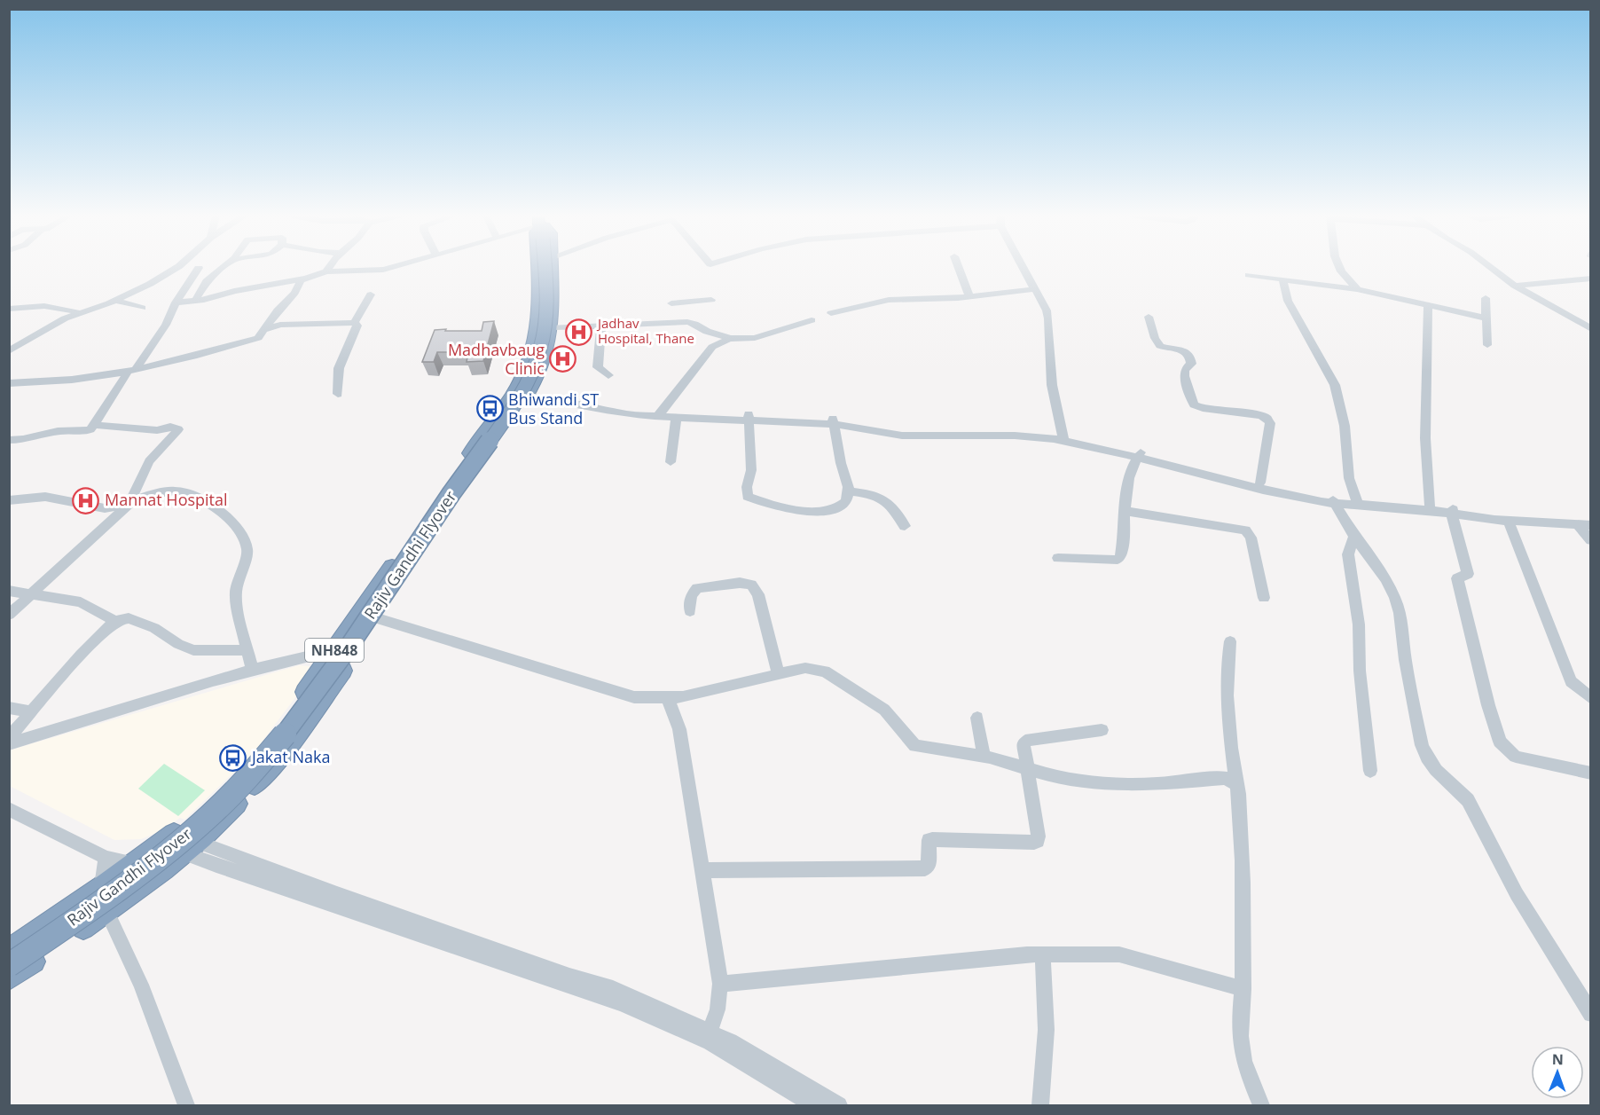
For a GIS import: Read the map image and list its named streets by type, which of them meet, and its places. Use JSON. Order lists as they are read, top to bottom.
{
  "streets": {
    "highway": ["Rajiv Gandhi Flyover", "NH848"]
  },
  "places": {
    "hospital": ["Jadhav Hospital, Thane", "Madhavbaug Clinic", "Mannat Hospital"],
    "bus stop": ["Bhiwandi ST Bus Stand", "Jakat Naka"]
  },
  "north": "top"
}
